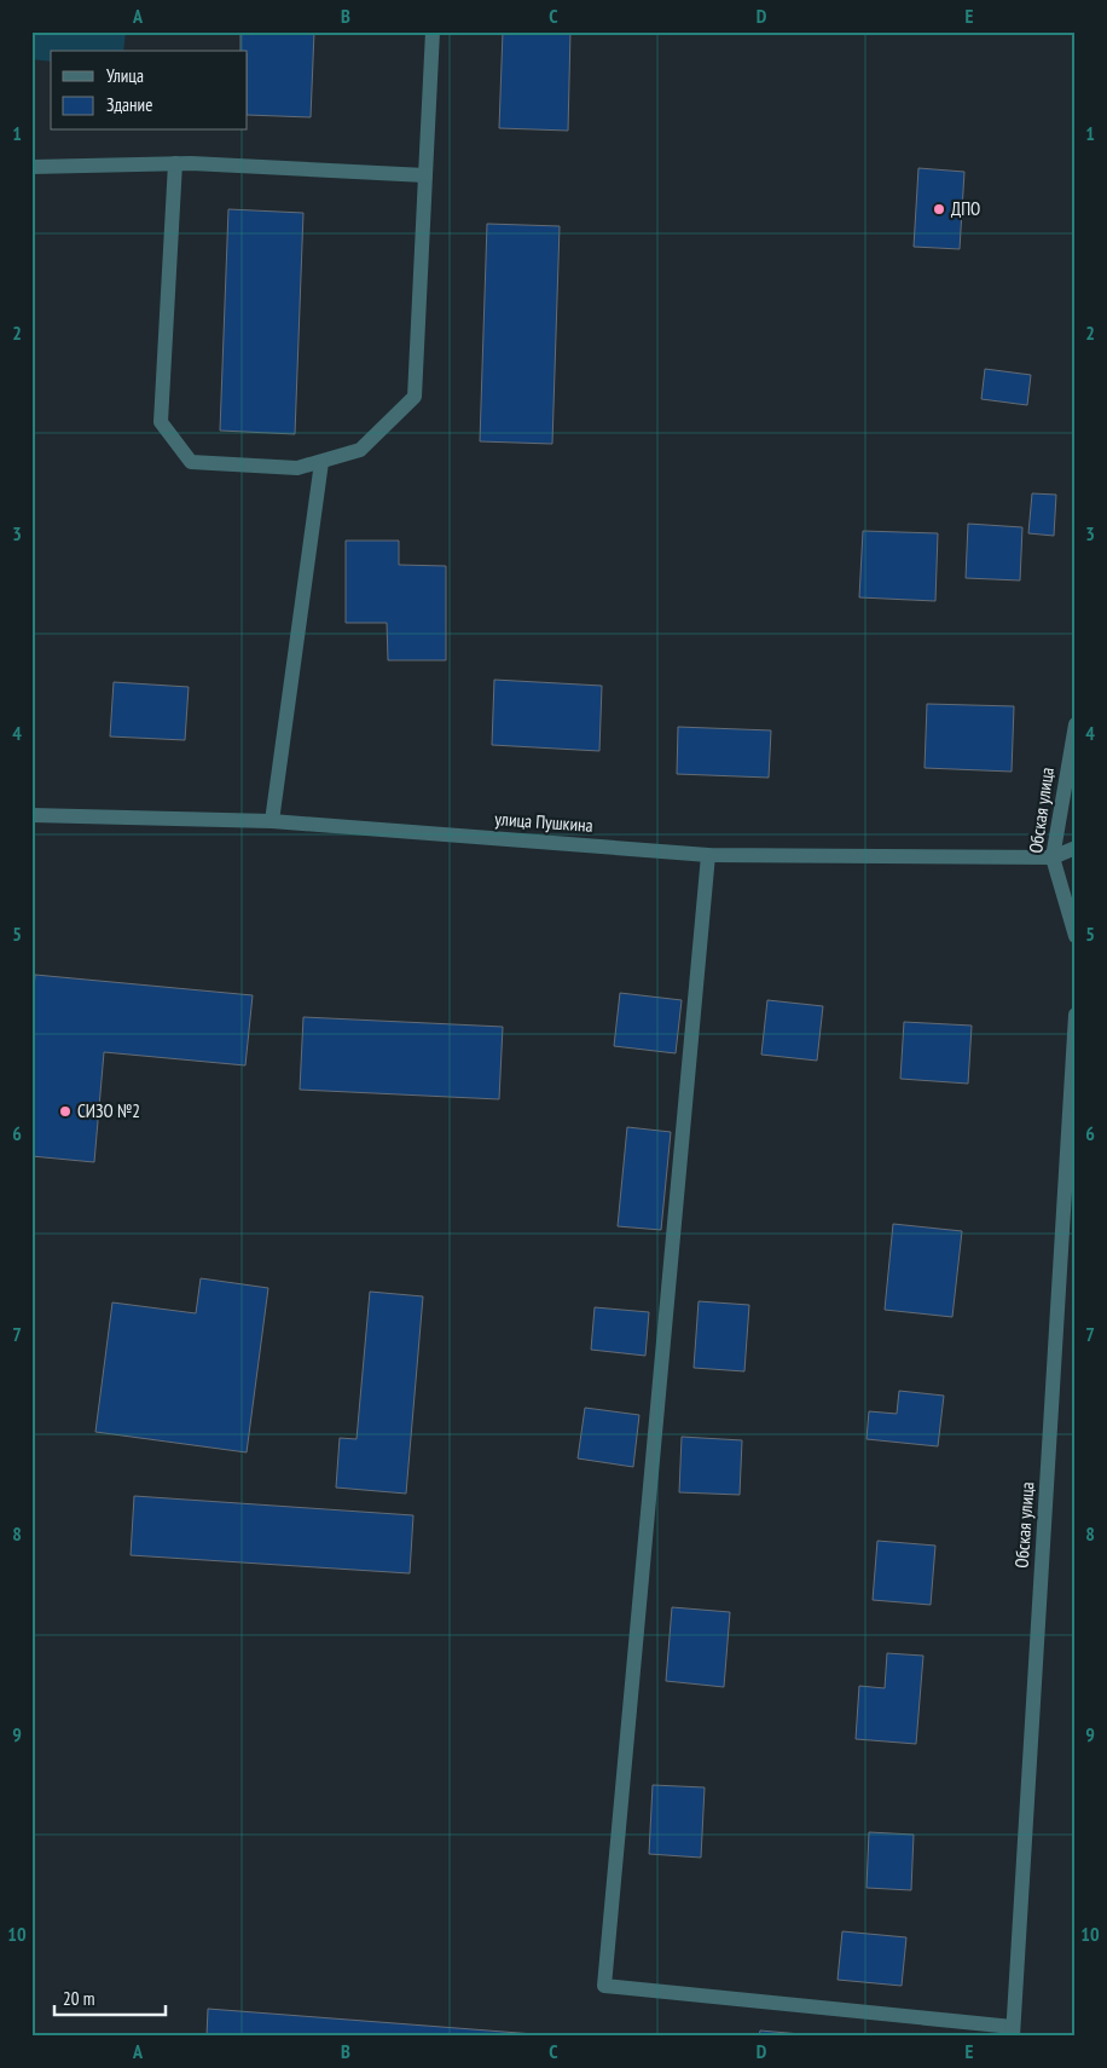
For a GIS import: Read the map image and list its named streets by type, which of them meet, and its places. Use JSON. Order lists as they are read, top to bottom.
{
  "streets": {
    "street": ["Обская улица", "улица Пушкина"]
  },
  "crossings": [
    ["Обская улица", "улица Пушкина"]
  ],
  "places": ["ДПО", "СИЗО №2"],
  "legend": ["Улица", "Здание"],
  "scale_bar": "20 m",
  "grid": {
    "columns": [
      "A",
      "B",
      "C",
      "D",
      "E"
    ],
    "rows": [
      "1",
      "2",
      "3",
      "4",
      "5",
      "6",
      "7",
      "8",
      "9",
      "10"
    ]
  }
}
